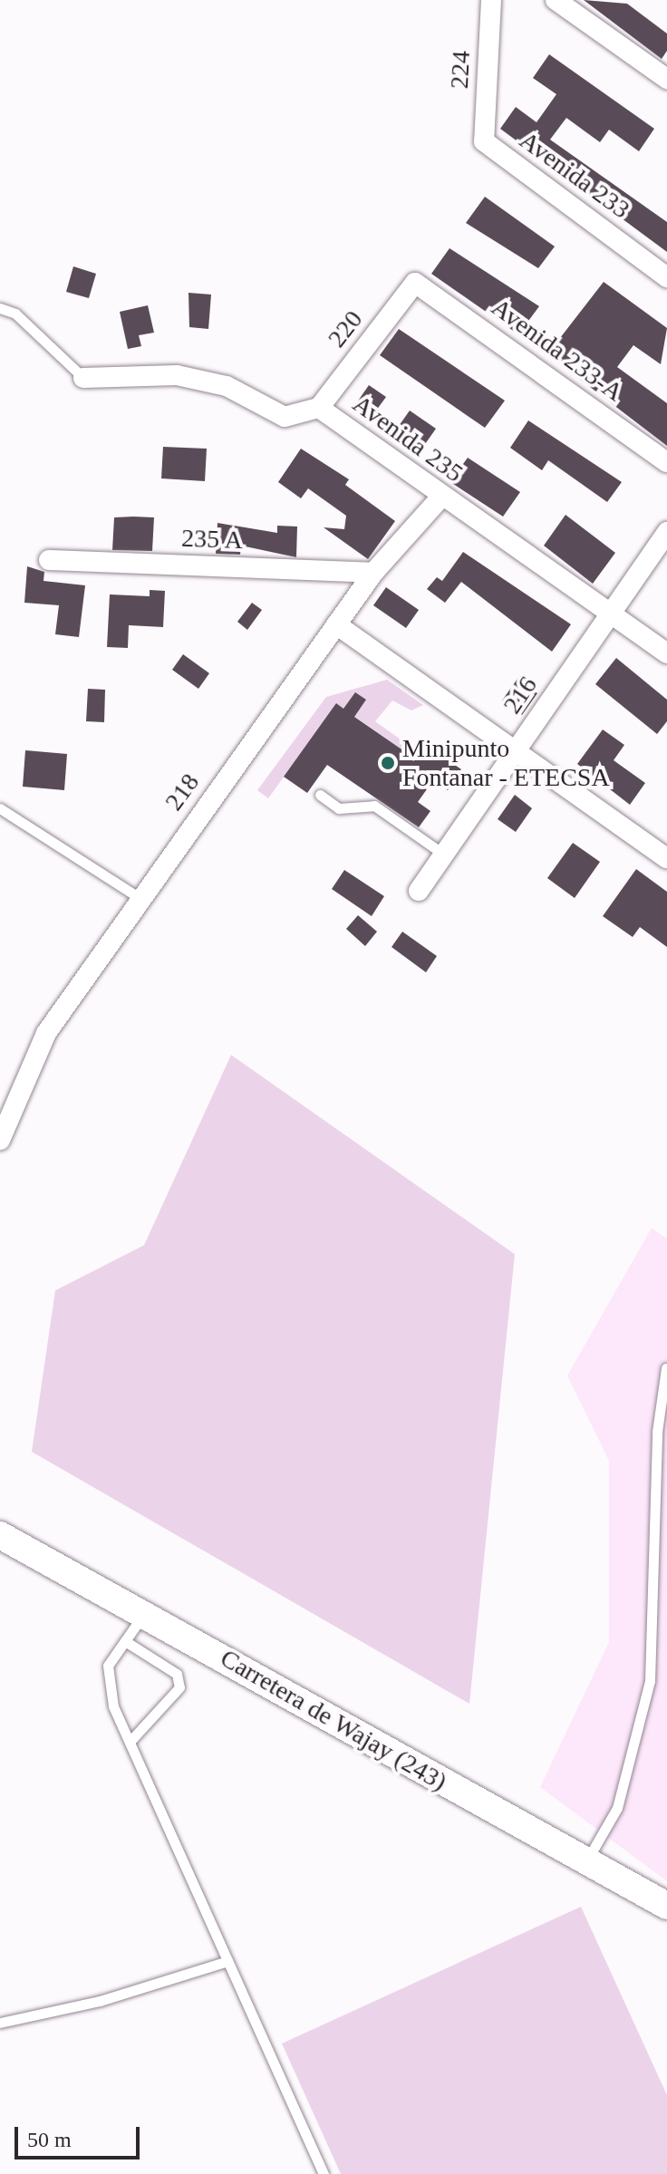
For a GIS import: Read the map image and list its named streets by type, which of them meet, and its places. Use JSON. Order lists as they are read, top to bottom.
{
  "streets": {
    "main road": ["Carretera de Wajay (243)"],
    "street": [
      "224",
      "Avenida 233",
      "220",
      "Avenida 233-A",
      "Avenida 235",
      "235 A",
      "216",
      "218"
    ]
  },
  "crossings": [
    ["224", "Avenida 233"],
    ["220", "Avenida 233-A"],
    ["220", "Avenida 235"],
    ["Avenida 235", "216"],
    ["Avenida 235", "218"],
    ["235 A", "218"]
  ],
  "places": ["Minipunto Fontanar - ETECSA"],
  "scale_bar": "50 m"
}
